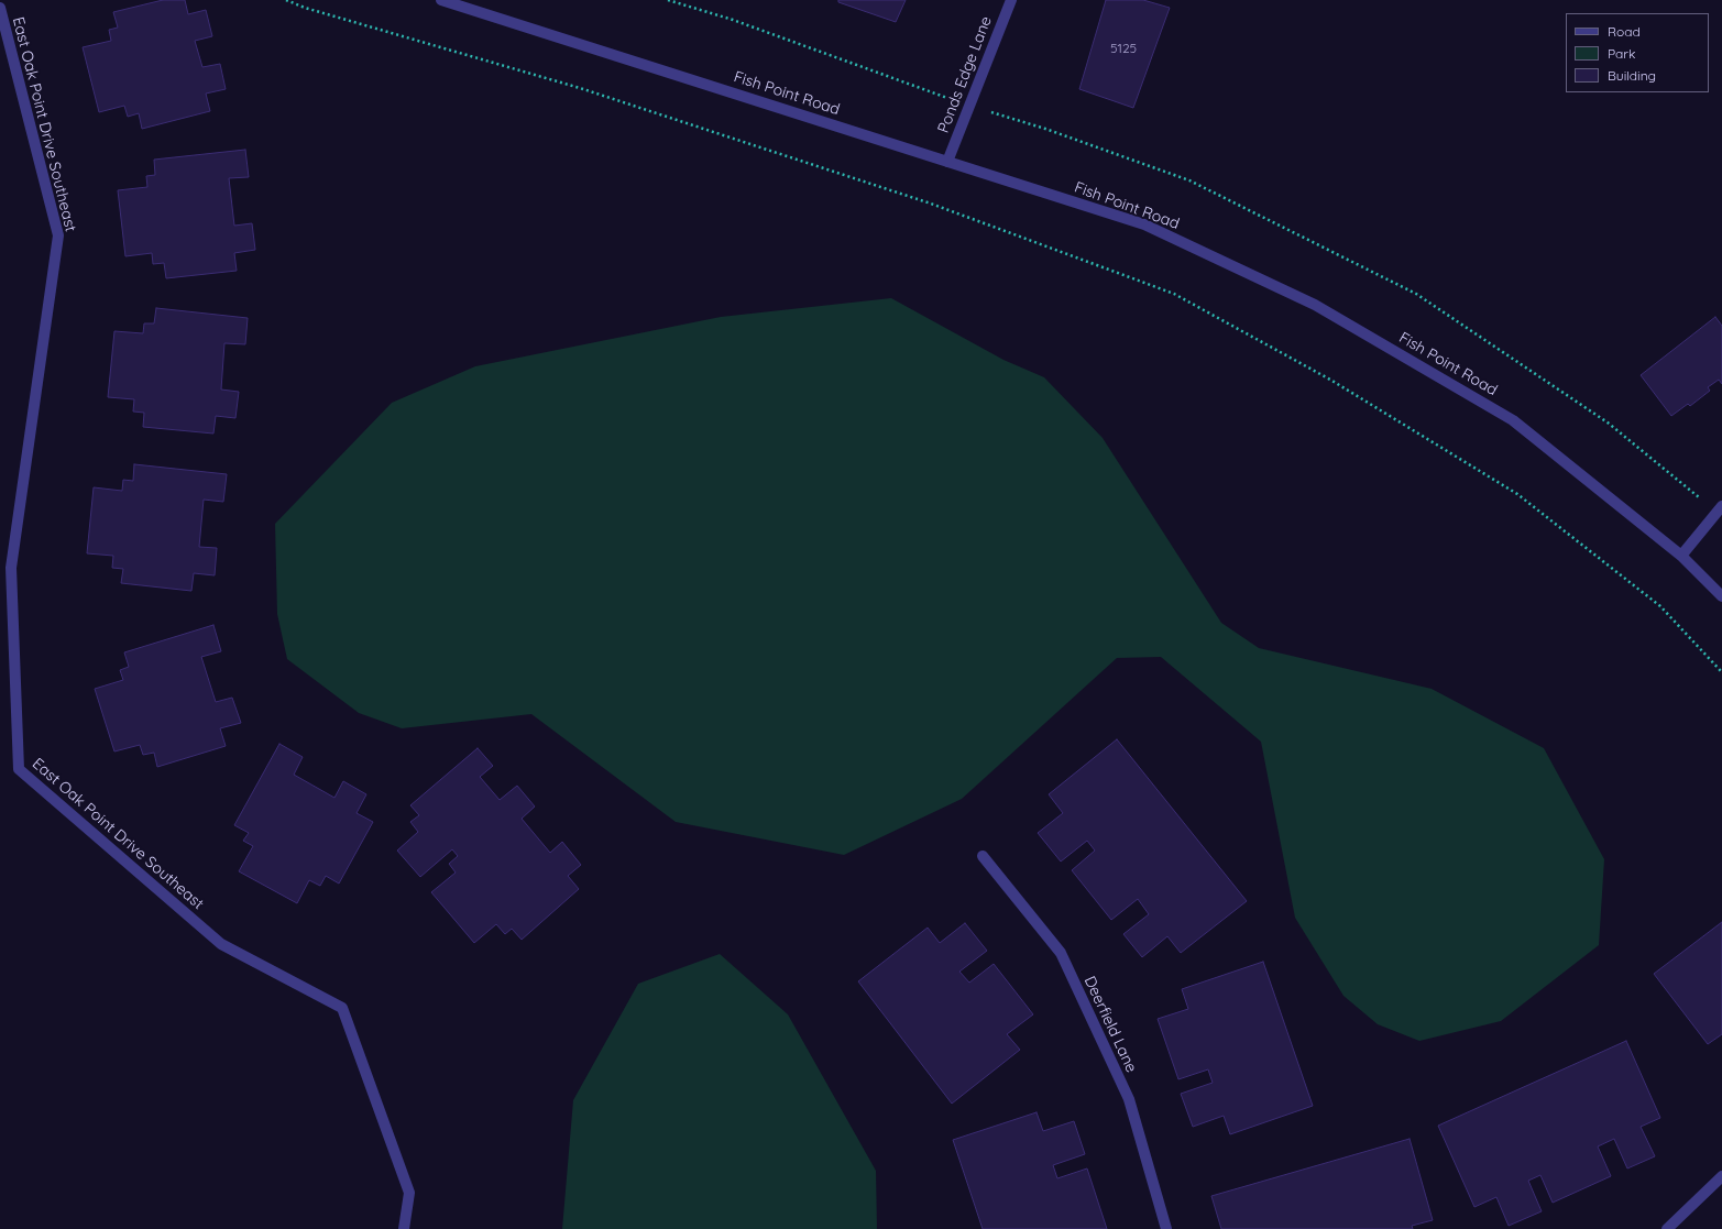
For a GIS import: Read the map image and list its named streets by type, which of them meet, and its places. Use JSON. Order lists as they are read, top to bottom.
{
  "streets": {
    "street": [
      "Ponds Edge Lane",
      "Fish Point Road",
      "East Oak Point Drive Southeast",
      "Deerfield Lane"
    ]
  },
  "crossings": [
    ["Ponds Edge Lane", "Fish Point Road"]
  ],
  "house_numbers": ["5125"],
  "legend": ["Road", "Park", "Building"]
}
